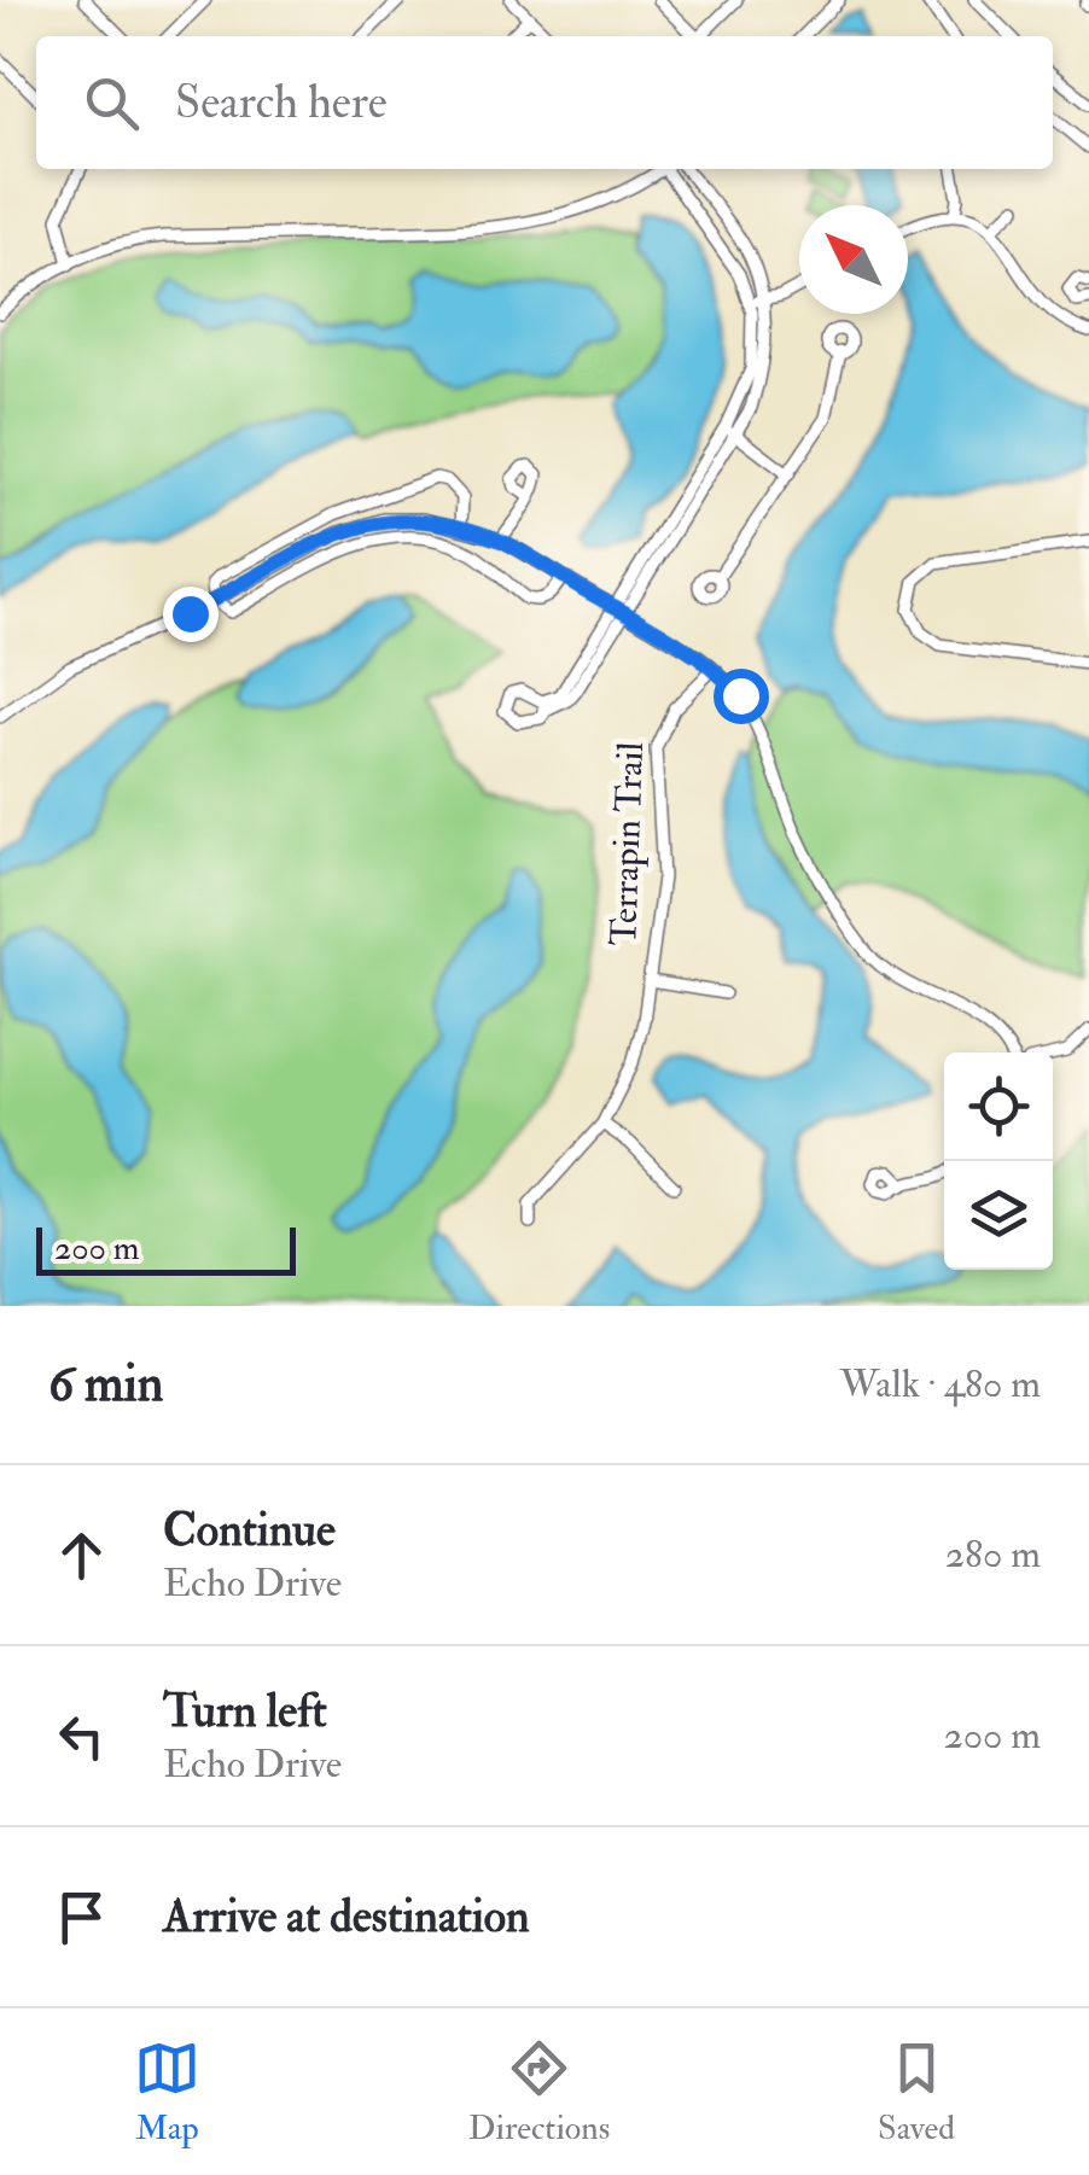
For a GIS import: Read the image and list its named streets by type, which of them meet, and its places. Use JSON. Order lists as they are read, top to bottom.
{
  "streets": {
    "street": ["Terrapin Trail"]
  },
  "scale_bar": "200 m",
  "north": "top left",
  "page": {
    "search": "Search here",
    "scale": "200 m",
    "heading": ["6 min", "Walk · 480 m"],
    "list": [
      ["Continue", "Echo Drive", "280 m"],
      ["Turn left", "Echo Drive", "200 m"],
      "Arrive at destination"
    ],
    "nav": ["Map", "Directions", "Saved"]
  }
}
